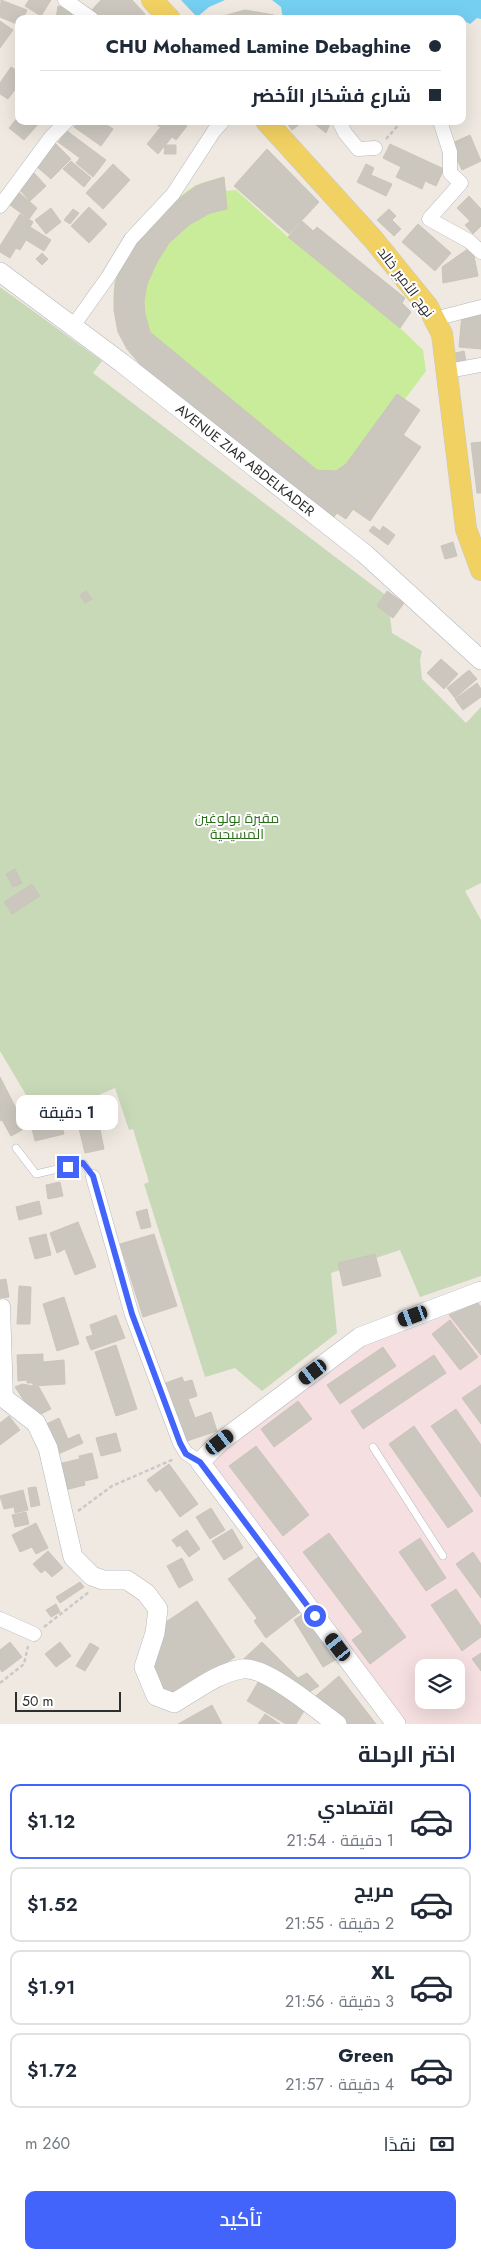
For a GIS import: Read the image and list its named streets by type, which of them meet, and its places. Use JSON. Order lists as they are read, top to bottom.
{
  "streets": {
    "main road": ["نهج الأمير خالد"],
    "street": ["AVENUE ZIAR ABDELKADER"]
  },
  "parks": ["مقبرة بولوغين المسيحية"],
  "scale_bar": "50 m",
  "page": {
    "banner": ["CHU Mohamed Lamine Debaghine", "شارع فشخار الأخضر"],
    "bubble": "1 دقيقة",
    "scale": "50 m",
    "heading": "اختر الرحلة",
    "list": [
      {
        "name": "اقتصادي",
        "note": "1 دقيقة · 21:54",
        "value": "$1.12"
      },
      {
        "name": "مريح",
        "note": "2 دقيقة · 21:55",
        "value": "$1.52"
      },
      {
        "name": "XL",
        "note": "3 دقيقة · 21:56",
        "value": "$1.91"
      },
      {
        "name": "Green",
        "note": "4 دقيقة · 21:57",
        "value": "$1.72"
      }
    ],
    "pay": ["نقدًا", "260 m"],
    "buttons": "تأكيد"
  }
}
